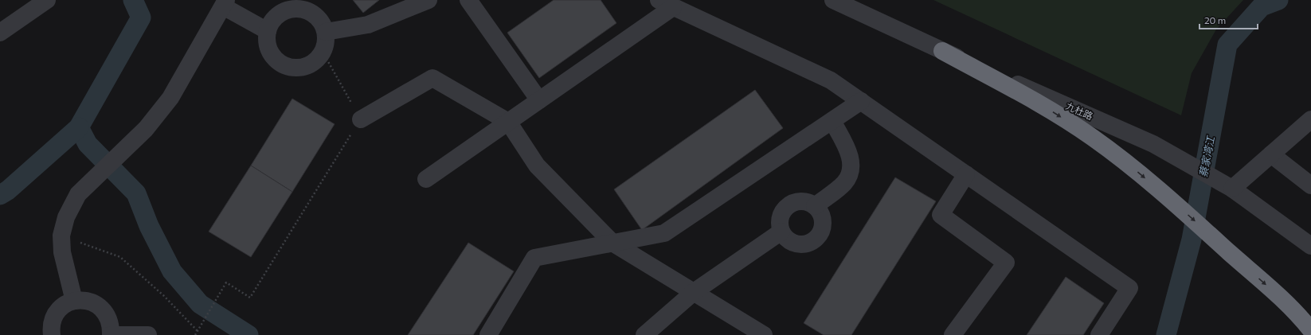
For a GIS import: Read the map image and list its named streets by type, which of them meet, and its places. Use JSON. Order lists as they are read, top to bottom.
{
  "streets": {
    "street": ["九杜路"]
  },
  "water": ["蔡家湾江"],
  "scale_bar": "20 m"
}
